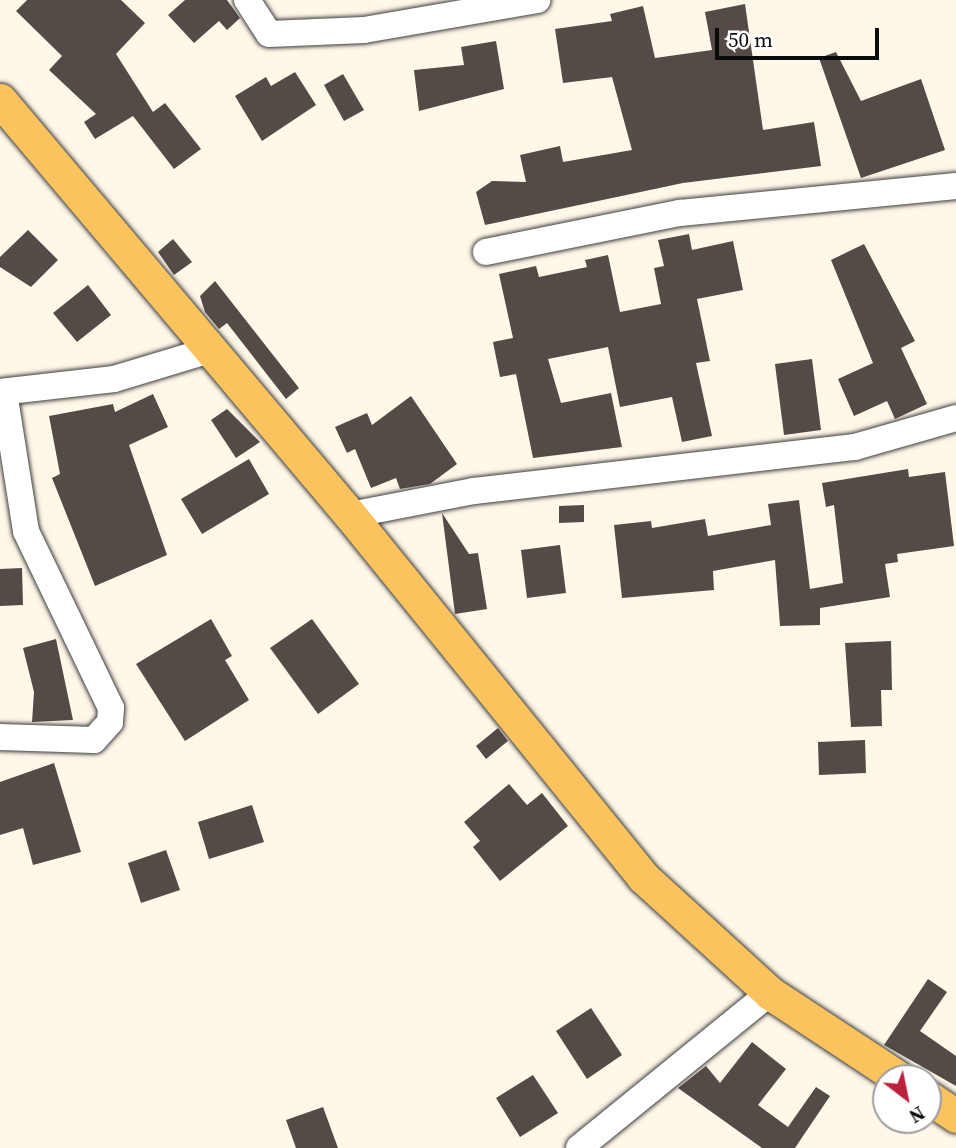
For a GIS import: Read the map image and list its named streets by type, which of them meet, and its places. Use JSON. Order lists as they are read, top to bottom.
{
  "scale_bar": "50 m",
  "north": "bottom right"
}
